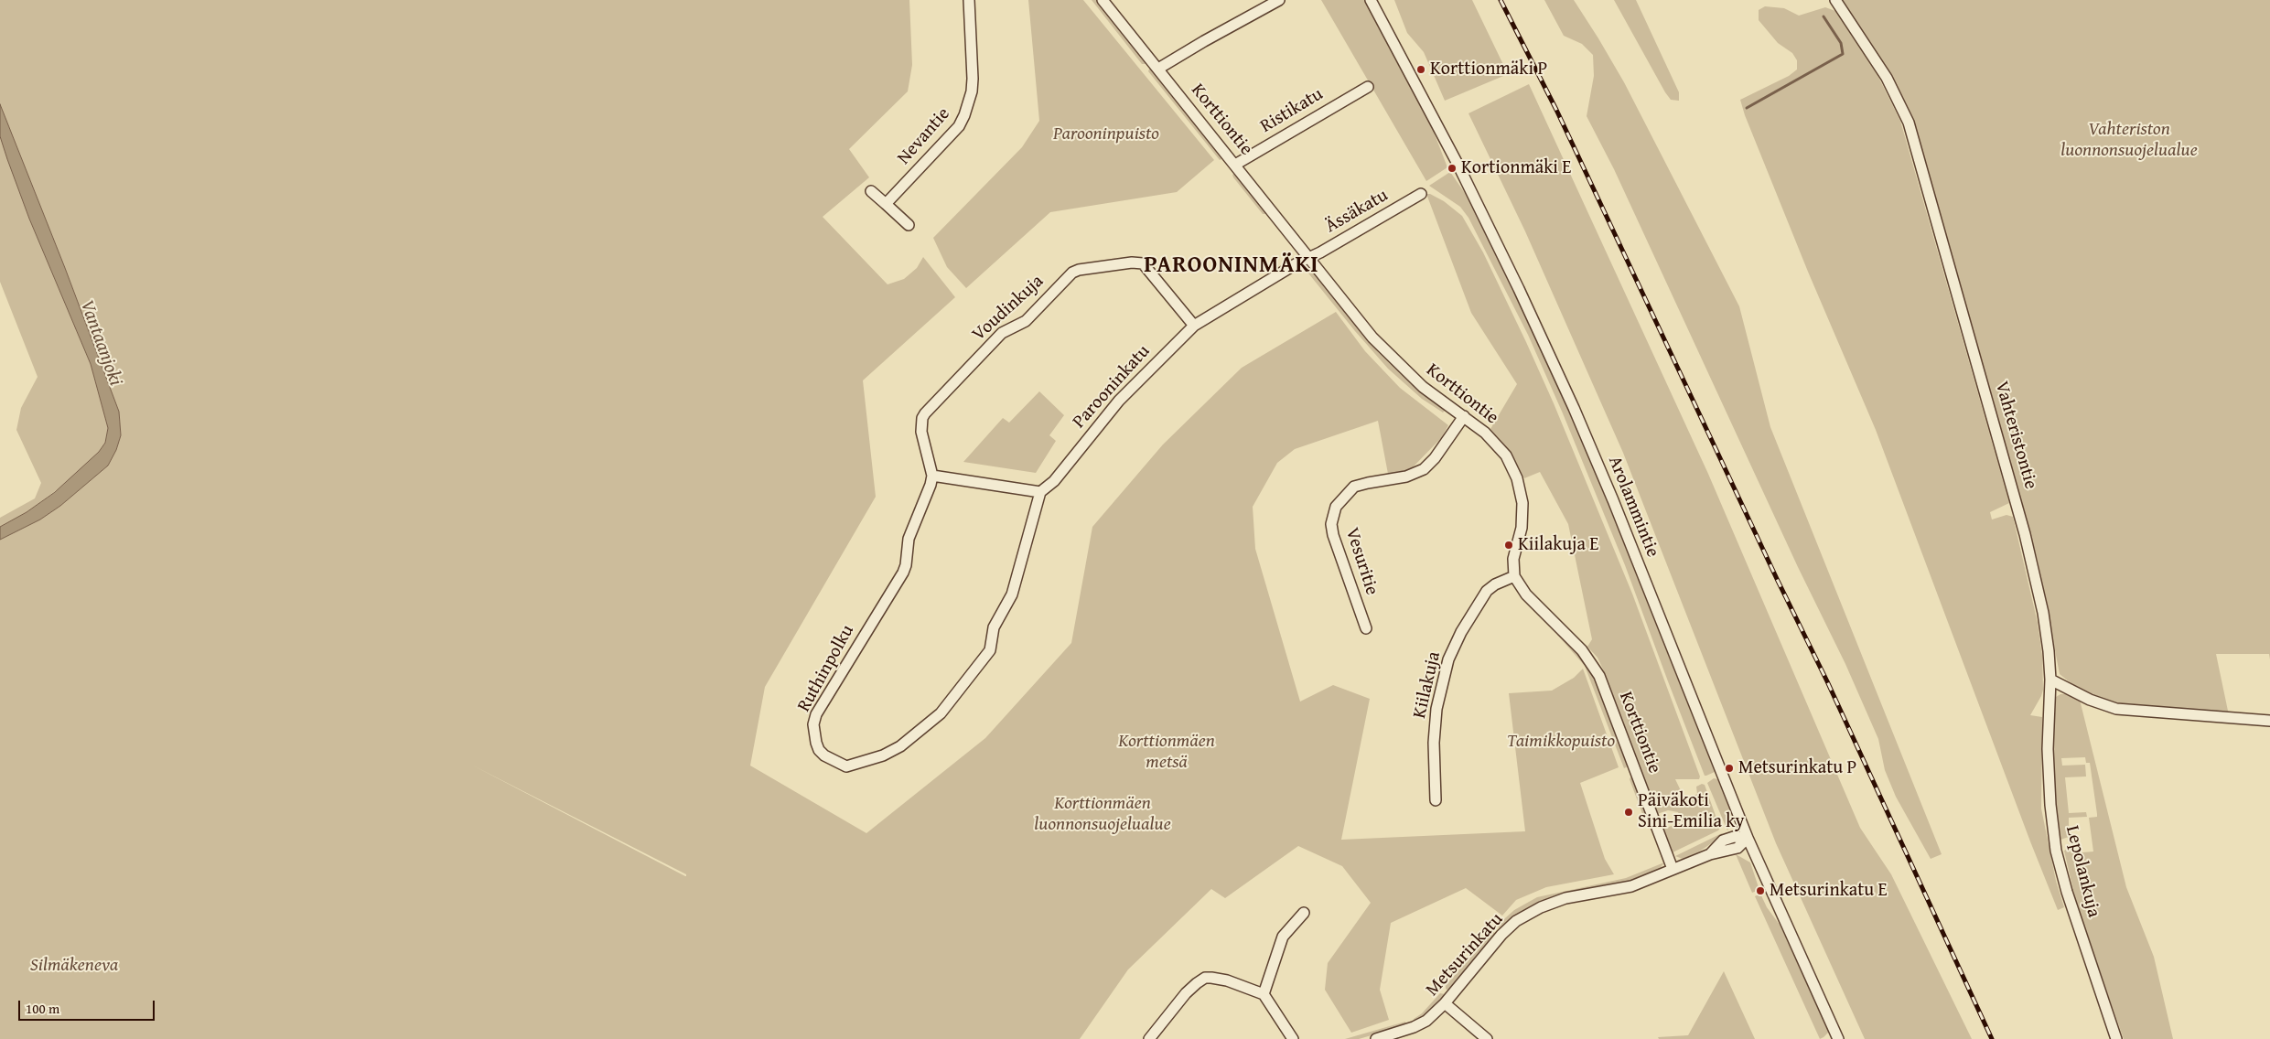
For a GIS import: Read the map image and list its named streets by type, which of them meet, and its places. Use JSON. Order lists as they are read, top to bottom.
{
  "streets": {
    "street": [
      "Ristikatu",
      "Korttiontie",
      "Nevantie",
      "Ässäkatu",
      "Voudinkuja",
      "Parooninkatu",
      "Vahteristontie",
      "Arolammintie",
      "Vesuritie",
      "Ruthinpolku",
      "Kiilakuja",
      "Lepolankuja",
      "Metsurinkatu"
    ]
  },
  "crossings": [
    ["Ristikatu", "Korttiontie"],
    ["Korttiontie", "Ässäkatu"],
    ["Korttiontie", "Parooninkatu"],
    ["Korttiontie", "Vesuritie"],
    ["Korttiontie", "Kiilakuja"],
    ["Korttiontie", "Metsurinkatu"],
    ["Ässäkatu", "Parooninkatu"],
    ["Voudinkuja", "Parooninkatu"],
    ["Voudinkuja", "Ruthinpolku"],
    ["Parooninkatu", "Ruthinpolku"],
    ["Vahteristontie", "Lepolankuja"],
    ["Arolammintie", "Metsurinkatu"]
  ],
  "districts": ["PAROONINMÄKI"],
  "water": ["Vantaanjoki"],
  "parks": [
    "Vahteriston luonnonsuojelualue",
    "Parooninpuisto",
    "Korttionmäen metsä",
    "Taimikkopuisto",
    "Korttionmäen luonnonsuojelualue",
    "Silmäkeneva"
  ],
  "places": [
    "Korttionmäki P",
    "Kortionmäki E",
    "Kiilakuja E",
    "Metsurinkatu P",
    "Päiväkoti Sini-Emilia ky",
    "Metsurinkatu E"
  ],
  "scale_bar": "100 m"
}
